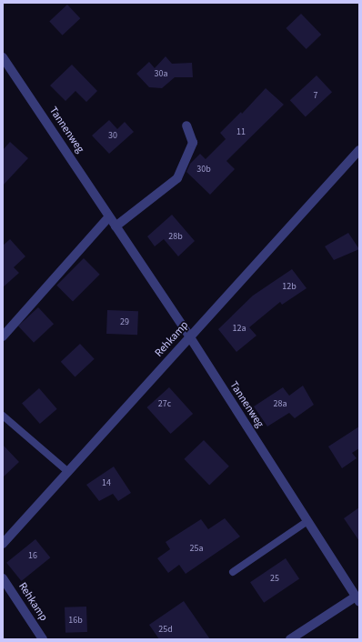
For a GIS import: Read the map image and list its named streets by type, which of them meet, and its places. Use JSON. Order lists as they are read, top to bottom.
{
  "streets": {
    "street": ["Tannenweg", "Rehkamp"]
  },
  "crossings": [
    ["Tannenweg", "Rehkamp"]
  ],
  "house_numbers": [
    "30a",
    "7",
    "11",
    "30",
    "30b",
    "28b",
    "12b",
    "29",
    "12a",
    "27c",
    "28a",
    "14",
    "25a",
    "16",
    "25",
    "16b",
    "25d"
  ]
}
